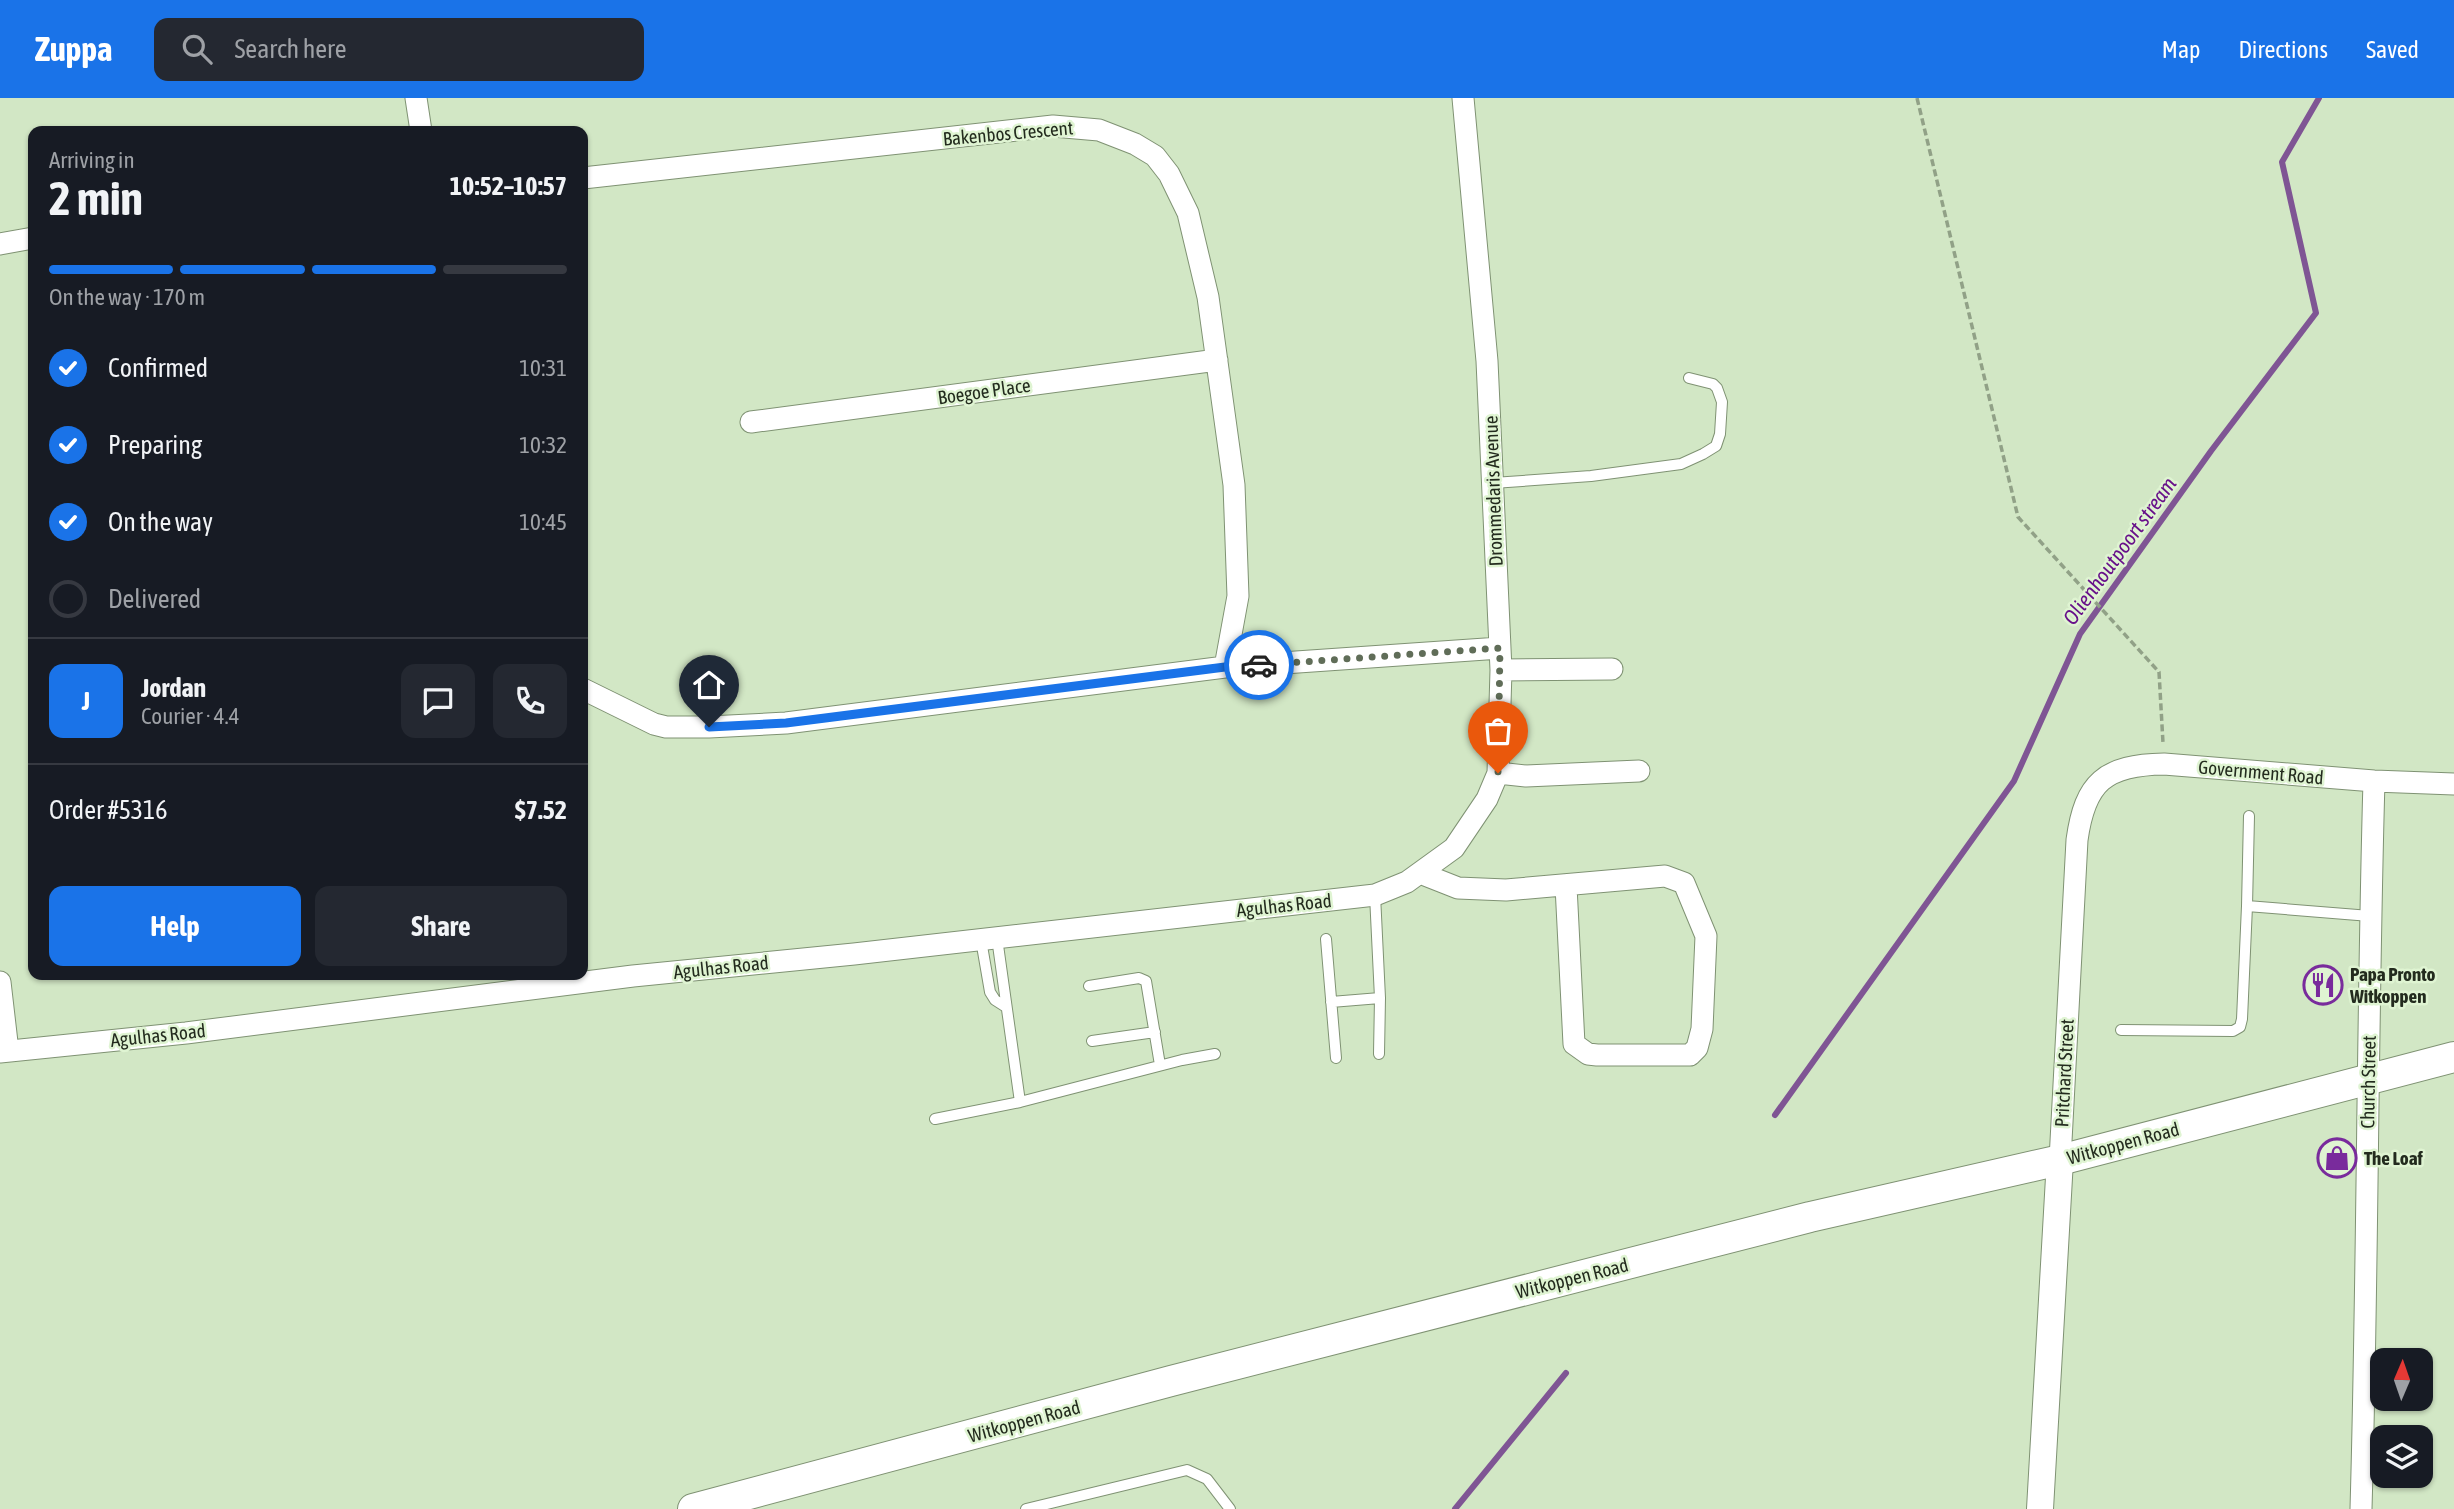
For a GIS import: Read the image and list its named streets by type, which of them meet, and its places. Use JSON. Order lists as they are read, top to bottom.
{
  "streets": {
    "main road": ["Witkoppen Road"],
    "street": [
      "Bakenbos Crescent",
      "Boegoe Place",
      "Drommedaris Avenue",
      "Government Road",
      "Agulhas Road",
      "Pritchard Street",
      "Church Street"
    ]
  },
  "crossings": [
    ["Bakenbos Crescent", "Boegoe Place"],
    ["Drommedaris Avenue", "Agulhas Road"],
    ["Government Road", "Pritchard Street"],
    ["Government Road", "Church Street"],
    ["Pritchard Street", "Witkoppen Road"],
    ["Church Street", "Witkoppen Road"]
  ],
  "water": ["Olienhoutpoort stream"],
  "places": {
    "restaurant": ["Papa Pronto Witkoppen"],
    "shop": ["The Loaf"]
  },
  "north": "top",
  "page": {
    "header": "Zuppa",
    "search": "Search here",
    "nav": ["Map", "Directions", "Saved"],
    "heading": ["2 min", "Arriving in", "10:52–10:57"],
    "panel": [
      "Jordan",
      "Courier · 4.4",
      "Order #5316",
      "$7.52"
    ],
    "bar": "On the way · 170 m",
    "list": [
      ["Confirmed", "10:31"],
      ["Preparing", "10:32"],
      ["On the way", "10:45"],
      "Delivered"
    ],
    "round": "J",
    "buttons": ["Help", "Share"]
  }
}
